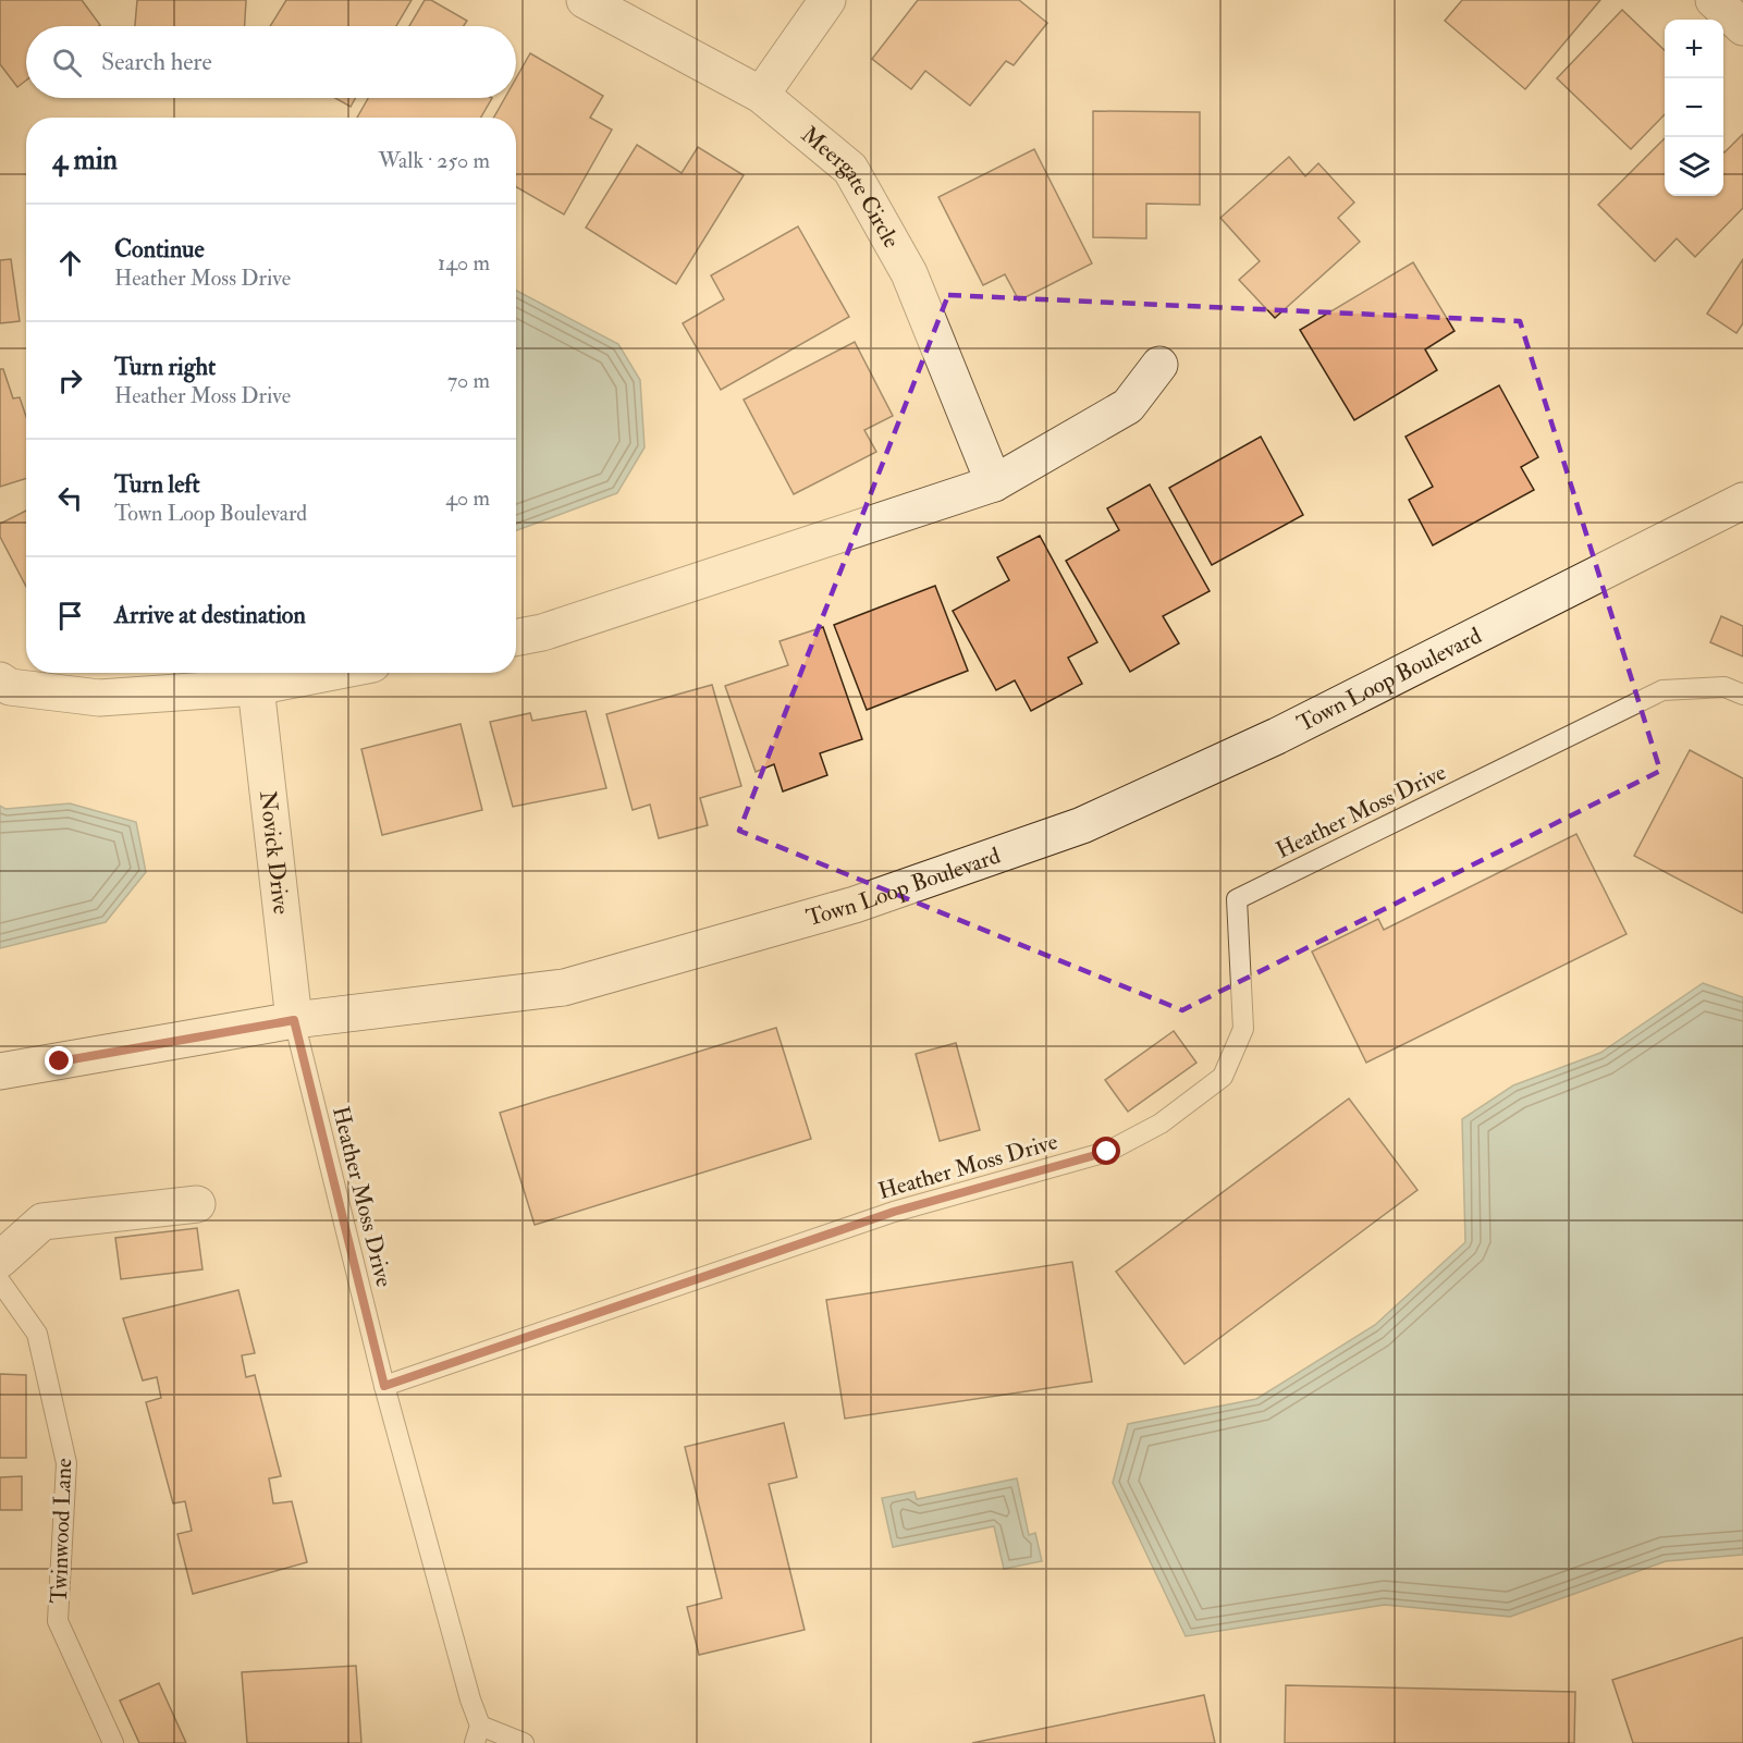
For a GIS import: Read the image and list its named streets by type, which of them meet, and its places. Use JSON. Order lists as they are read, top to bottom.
{
  "streets": {
    "street": ["Meergate Circle", "Town Loop Boulevard", "Novick Drive"],
    "lane": ["Heather Moss Drive", "Twinwood Lane"]
  },
  "crossings": [
    ["Town Loop Boulevard", "Heather Moss Drive"],
    ["Town Loop Boulevard", "Novick Drive"],
    ["Heather Moss Drive", "Novick Drive"]
  ],
  "page": {
    "map_buttons": ["+", "−"],
    "search": "Search here",
    "heading": ["4 min", "Walk · 250 m"],
    "list": [
      ["Continue", "Heather Moss Drive", "140 m"],
      ["Turn right", "Heather Moss Drive", "70 m"],
      ["Turn left", "Town Loop Boulevard", "40 m"],
      "Arrive at destination"
    ]
  }
}
